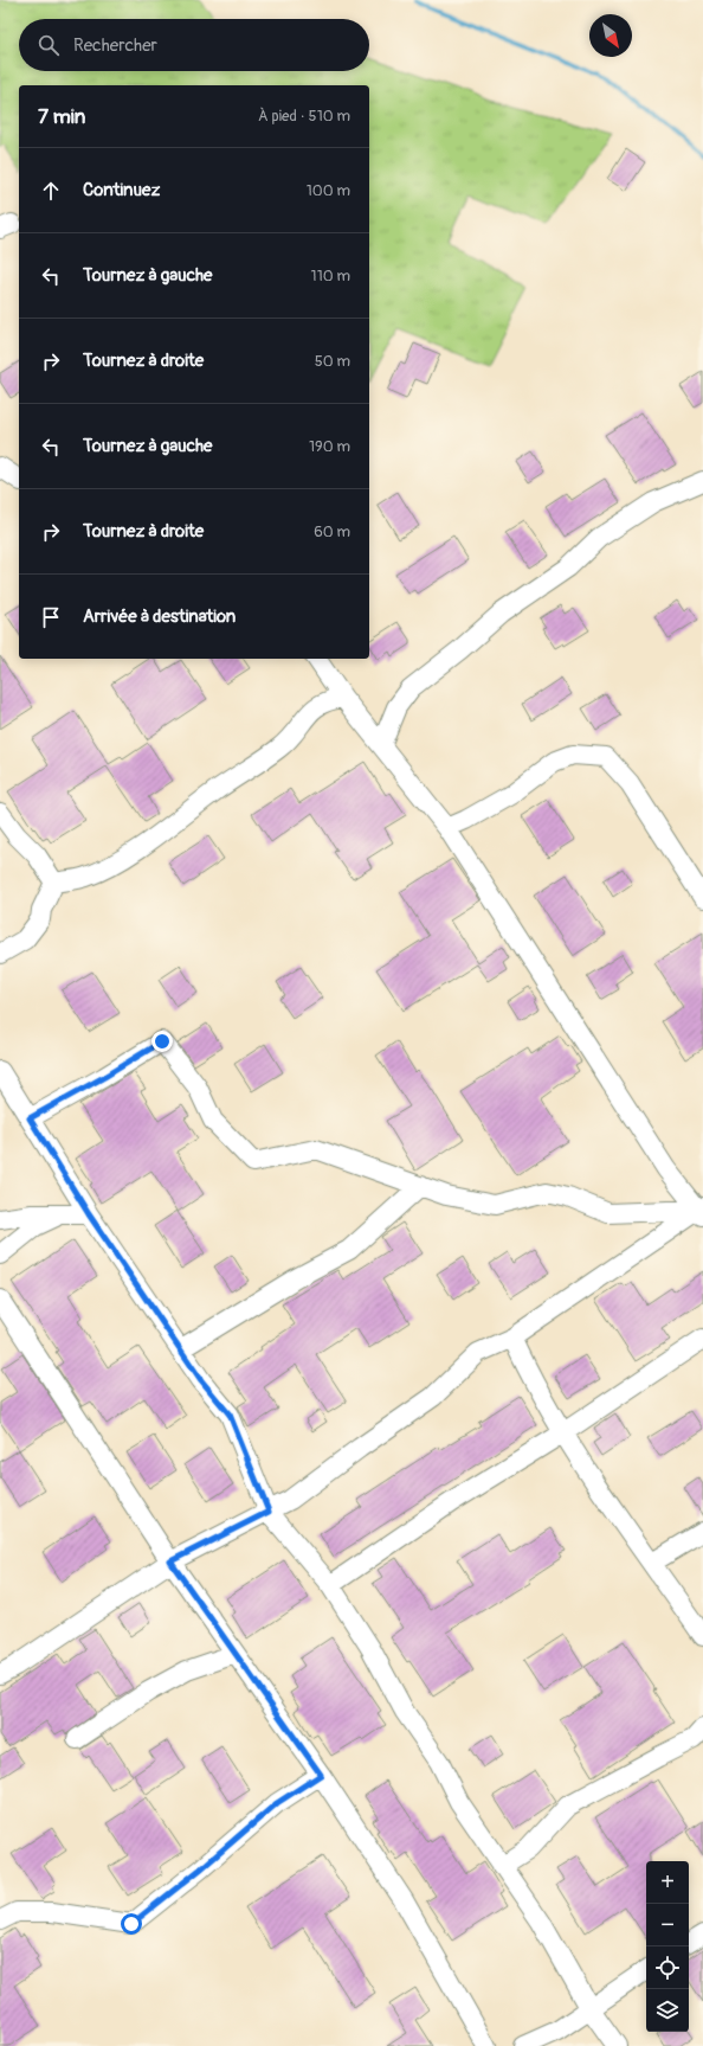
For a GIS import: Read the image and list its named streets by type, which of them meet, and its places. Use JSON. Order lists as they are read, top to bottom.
{
  "north": "bottom right",
  "page": {
    "search": "Rechercher",
    "heading": ["7 min", "À pied · 510 m"],
    "list": [
      ["Continuez", "100 m"],
      ["Tournez à gauche", "110 m"],
      ["Tournez à droite", "50 m"],
      ["Tournez à gauche", "190 m"],
      ["Tournez à droite", "60 m"],
      "Arrivée à destination"
    ],
    "map_buttons": ["+", "−"]
  }
}
